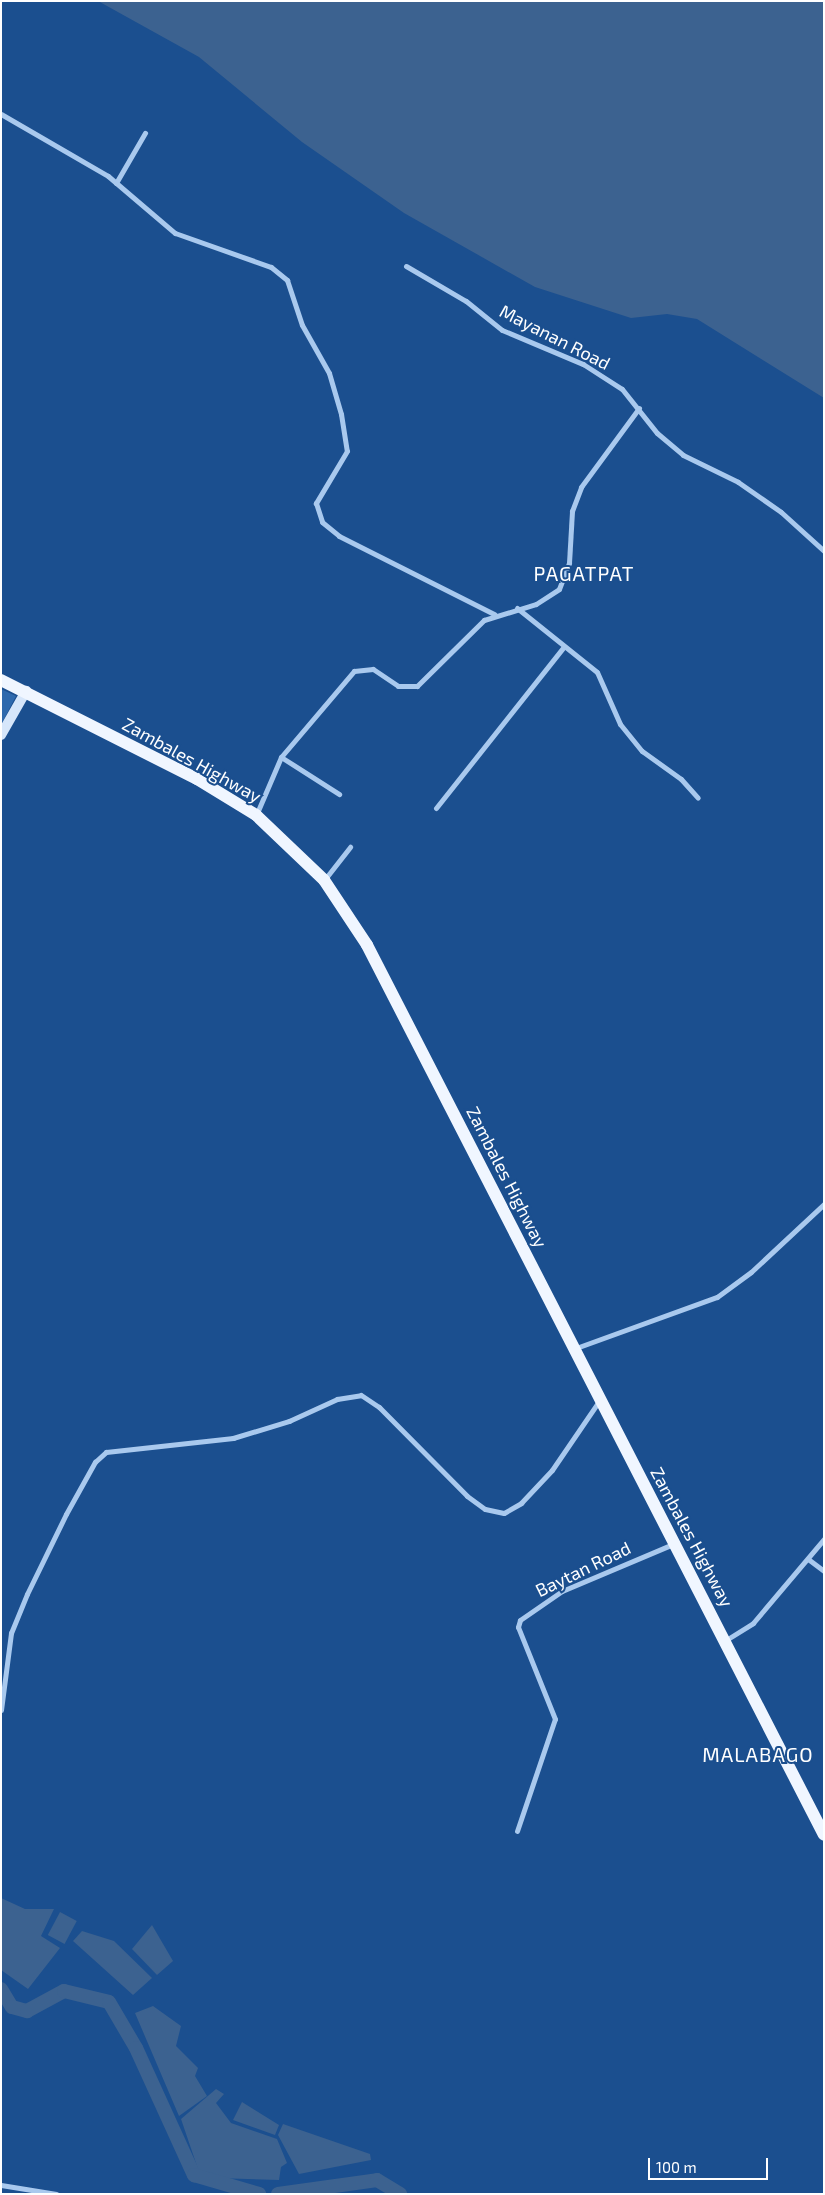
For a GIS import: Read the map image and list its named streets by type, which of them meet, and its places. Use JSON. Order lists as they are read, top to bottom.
{
  "streets": {
    "main road": ["Zambales Highway"],
    "street": ["Mayanan Road", "Baytan Road"]
  },
  "crossings": [
    ["Zambales Highway", "Baytan Road"]
  ],
  "districts": ["PAGATPAT", "MALABAGO"],
  "scale_bar": "100 m"
}
